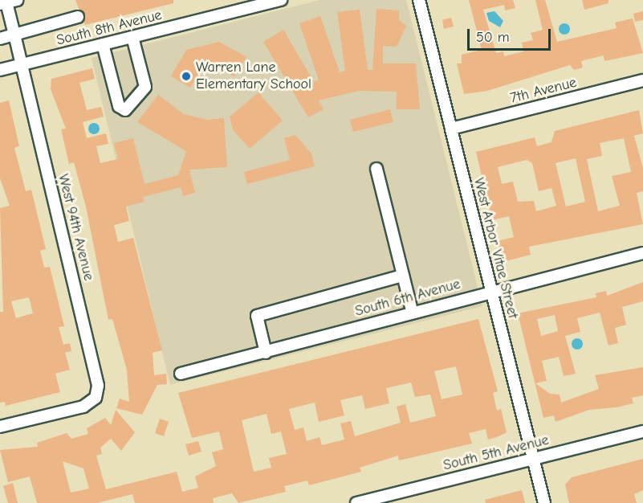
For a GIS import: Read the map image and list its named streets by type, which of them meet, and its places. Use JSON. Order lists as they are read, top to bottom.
{
  "streets": {
    "street": [
      "South 8th Avenue",
      "7th Avenue",
      "West 94th Avenue",
      "West Arbor Vitae Street",
      "South 6th Avenue",
      "South 5th Avenue"
    ]
  },
  "crossings": [
    ["South 8th Avenue", "West 94th Avenue"],
    ["7th Avenue", "West Arbor Vitae Street"],
    ["West Arbor Vitae Street", "South 6th Avenue"],
    ["West Arbor Vitae Street", "South 5th Avenue"]
  ],
  "places": ["Warren Lane Elementary School"],
  "scale_bar": "50 m"
}
